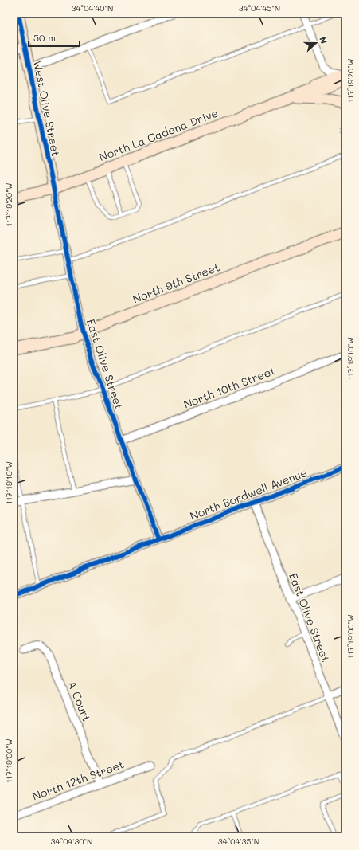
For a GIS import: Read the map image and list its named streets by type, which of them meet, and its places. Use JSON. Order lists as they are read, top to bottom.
{
  "streets": {
    "street": [
      "West Olive Street",
      "North La Cadena Drive",
      "North 9th Street",
      "East Olive Street",
      "North 10th Street",
      "North Bordwell Avenue",
      "A Court",
      "North 12th Street"
    ]
  },
  "crossings": [
    ["West Olive Street", "North La Cadena Drive"],
    ["West Olive Street", "East Olive Street"],
    ["North La Cadena Drive", "East Olive Street"],
    ["North 9th Street", "East Olive Street"],
    ["East Olive Street", "North 10th Street"],
    ["East Olive Street", "North Bordwell Avenue"],
    ["A Court", "North 12th Street"]
  ],
  "scale_bar": "50 m",
  "north": "right",
  "coordinates": [
    "34°04'40\"N",
    "34°04'45\"N",
    "117°19'20\"W",
    "117°19'10\"W",
    "117°19'00\"W",
    "34°04'30\"N",
    "34°04'35\"N"
  ]
}
